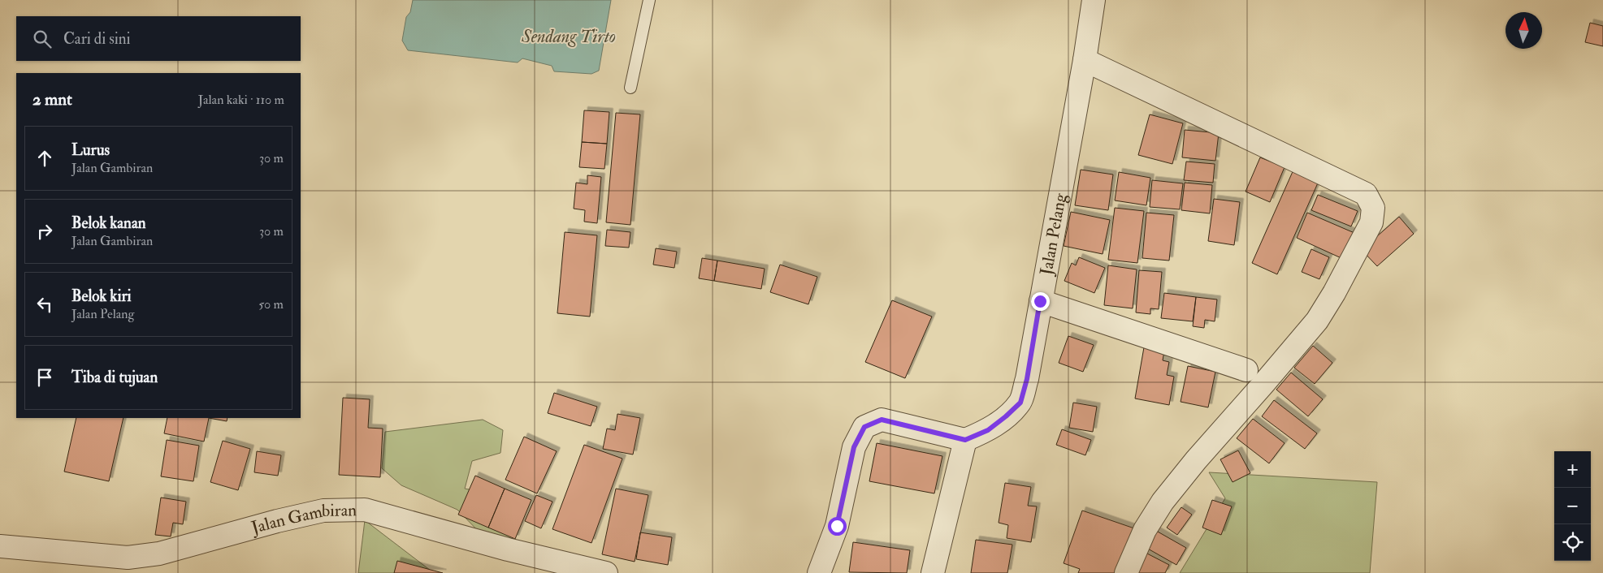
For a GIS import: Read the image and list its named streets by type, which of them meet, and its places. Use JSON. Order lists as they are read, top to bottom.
{
  "streets": {
    "street": ["Jalan Pelang", "Jalan Gambiran"]
  },
  "water": ["Sendang Tirto"],
  "north": "top",
  "page": {
    "search": "Cari di sini",
    "heading": ["2 mnt", "Jalan kaki · 110 m"],
    "list": [
      ["Lurus", "Jalan Gambiran", "30 m"],
      ["Belok kanan", "Jalan Gambiran", "30 m"],
      ["Belok kiri", "Jalan Pelang", "50 m"],
      "Tiba di tujuan"
    ],
    "map_buttons": ["+", "−"]
  }
}
